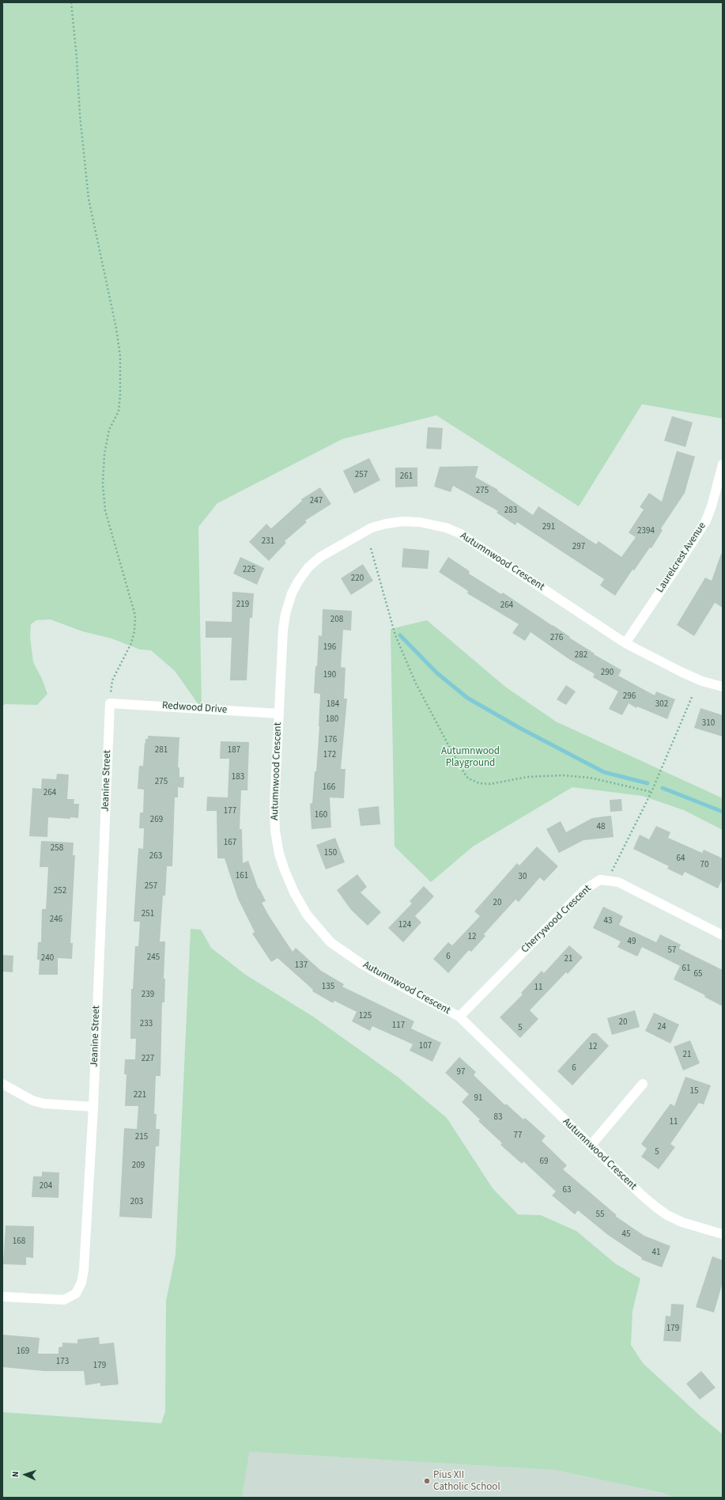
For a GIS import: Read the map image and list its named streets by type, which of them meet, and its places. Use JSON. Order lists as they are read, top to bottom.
{
  "streets": {
    "street": [
      "Laurelcrest Avenue",
      "Autumnwood Crescent",
      "Redwood Drive",
      "Jeanine Street",
      "Cherrywood Crescent"
    ]
  },
  "crossings": [
    ["Laurelcrest Avenue", "Autumnwood Crescent"],
    ["Autumnwood Crescent", "Redwood Drive"],
    ["Autumnwood Crescent", "Cherrywood Crescent"],
    ["Redwood Drive", "Jeanine Street"]
  ],
  "parks": ["Autumnwood Playground"],
  "places": ["Pius XII Catholic School"],
  "house_numbers": [
    "257",
    "261",
    "275",
    "247",
    "283",
    "291",
    "2394",
    "231",
    "297",
    "225",
    "220",
    "219",
    "264",
    "208",
    "276",
    "196",
    "282",
    "290",
    "190",
    "296",
    "184",
    "302",
    "180",
    "310",
    "176",
    "281",
    "187",
    "172",
    "183",
    "275",
    "166",
    "264",
    "177",
    "160",
    "269",
    "48",
    "167",
    "258",
    "150",
    "263",
    "64",
    "70",
    "161",
    "30",
    "257",
    "252",
    "20",
    "251",
    "246",
    "43",
    "124",
    "12",
    "49",
    "57",
    "6",
    "245",
    "240",
    "21",
    "137",
    "61",
    "65",
    "135",
    "11",
    "239",
    "125",
    "20",
    "233",
    "117",
    "24",
    "5",
    "107",
    "12",
    "21",
    "227",
    "6",
    "97",
    "15",
    "221",
    "91",
    "83",
    "11",
    "77",
    "215",
    "5",
    "69",
    "209",
    "204",
    "63",
    "203",
    "55",
    "45",
    "168",
    "41",
    "179",
    "169",
    "173",
    "179"
  ],
  "north": "left"
}
